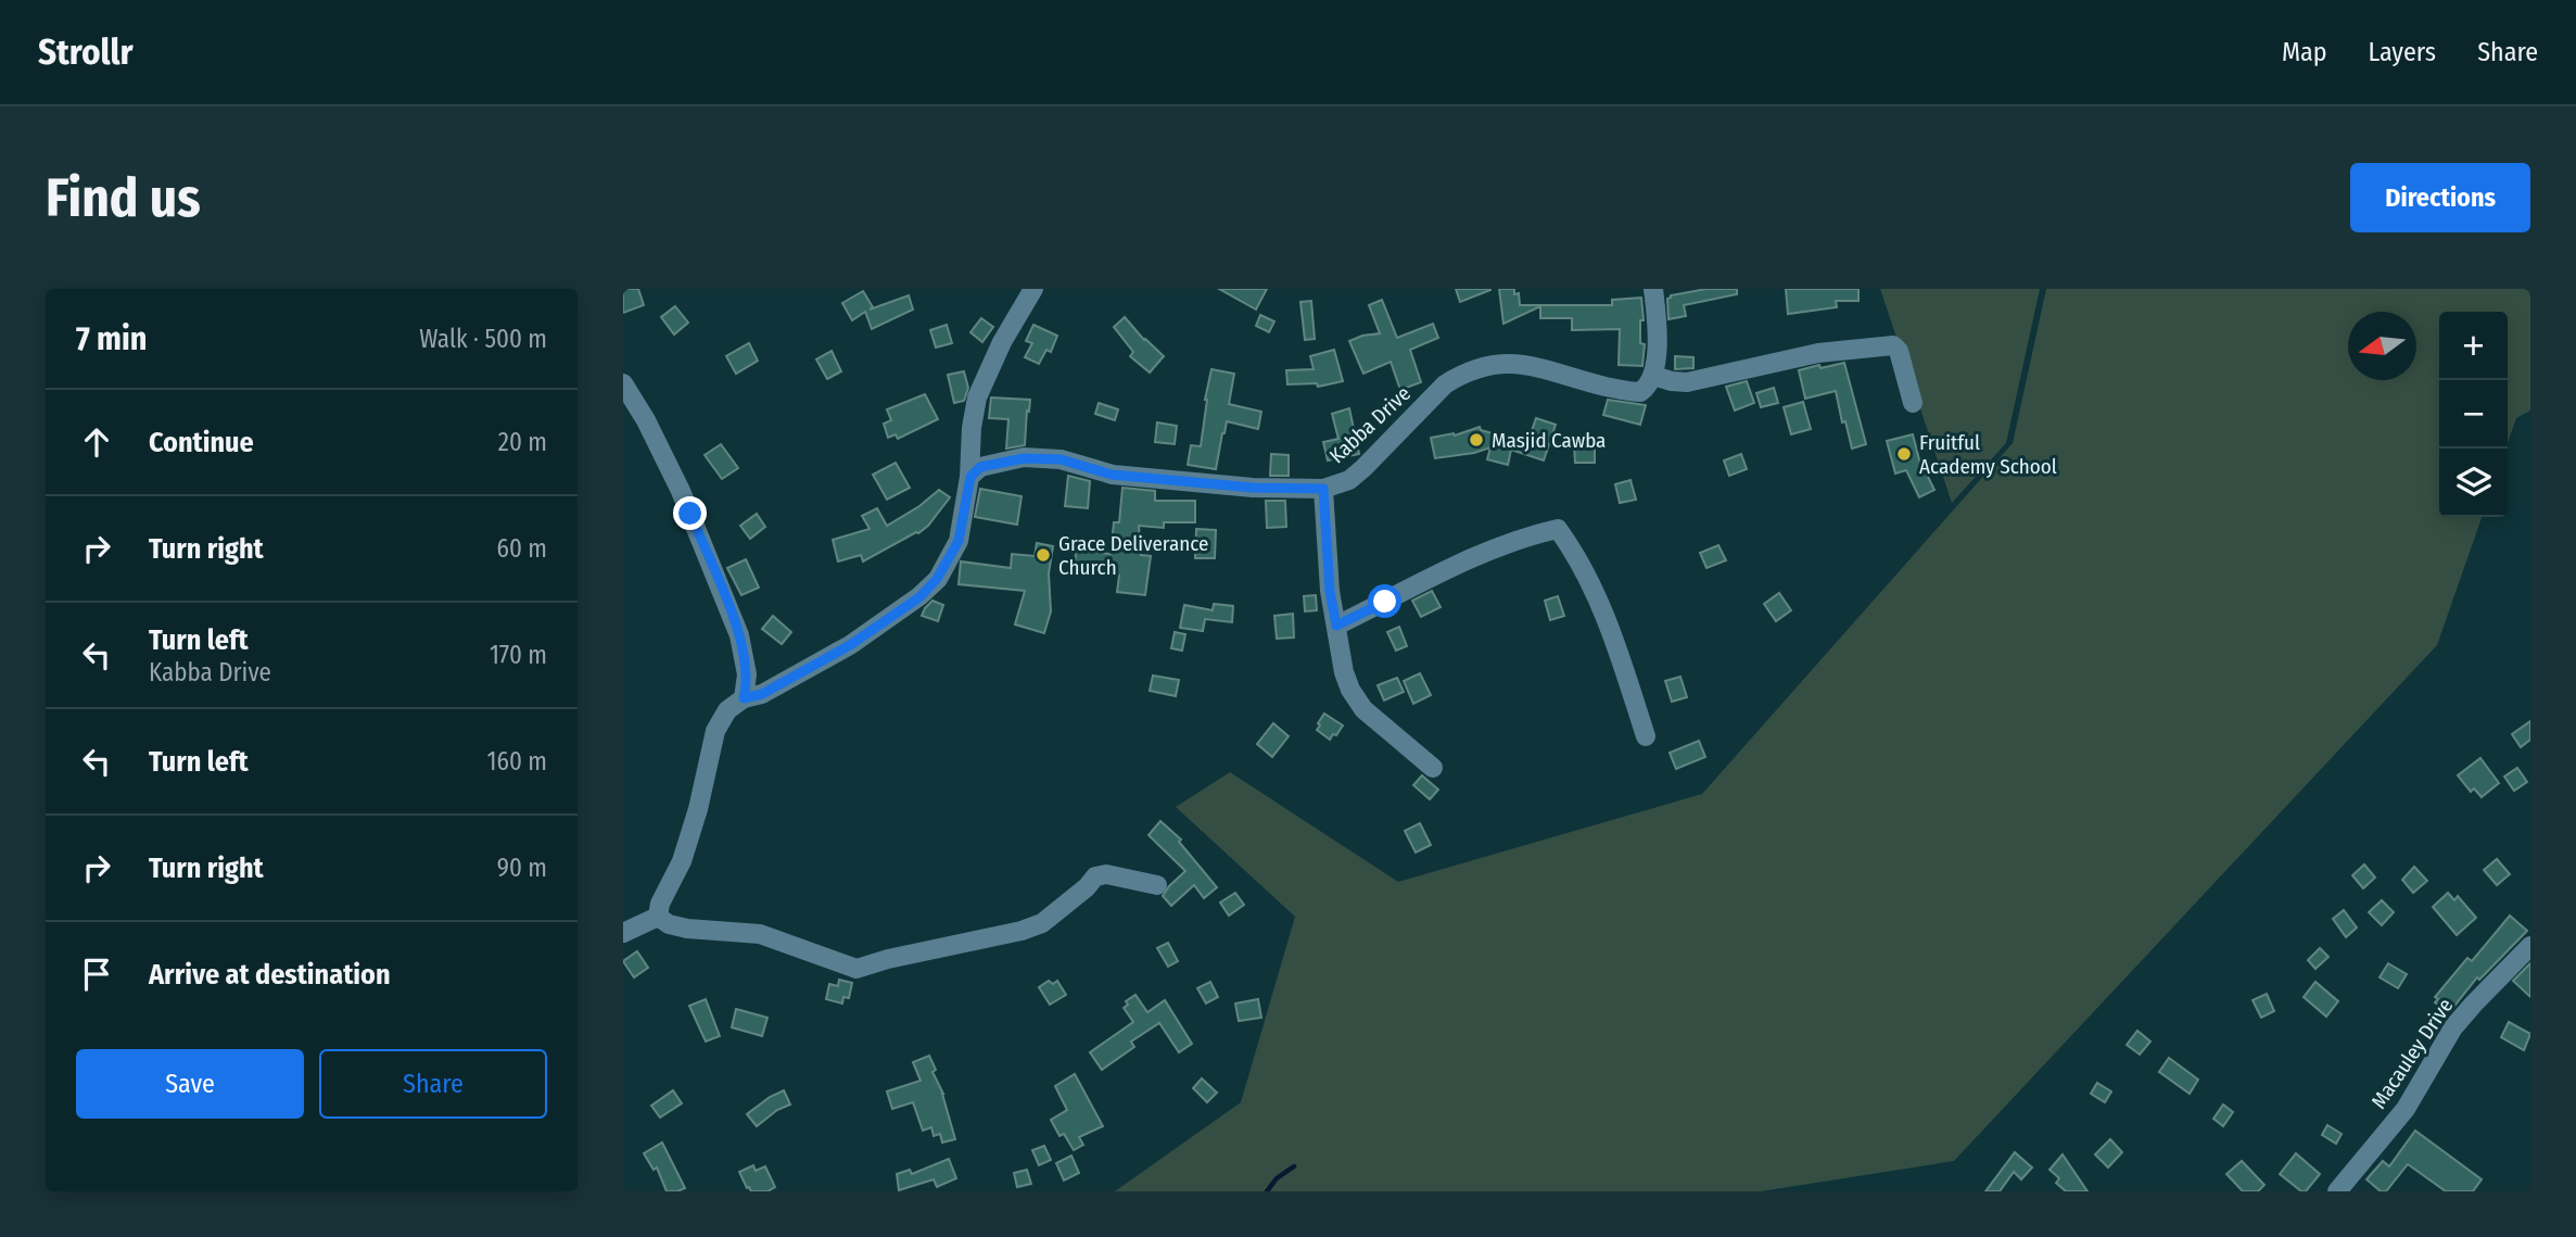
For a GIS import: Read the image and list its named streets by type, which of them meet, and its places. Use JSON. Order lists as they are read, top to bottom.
{
  "streets": {
    "street": ["Kabba Drive", "Macauley Drive"]
  },
  "places": ["Masjid Cawba", "Fruitful Academy School", "Grace Deliverance Church"],
  "north": "left",
  "page": {
    "header": "Strollr",
    "nav": ["Map", "Layers", "Share"],
    "buttons": [
      "Directions",
      ["Save", "Share"]
    ],
    "title": "Find us",
    "heading": ["7 min", "Walk · 500 m"],
    "map_buttons": ["+", "−"],
    "list": [
      ["Continue", "20 m"],
      ["Turn right", "60 m"],
      ["Turn left", "Kabba Drive", "170 m"],
      ["Turn left", "160 m"],
      ["Turn right", "90 m"],
      "Arrive at destination"
    ]
  }
}
